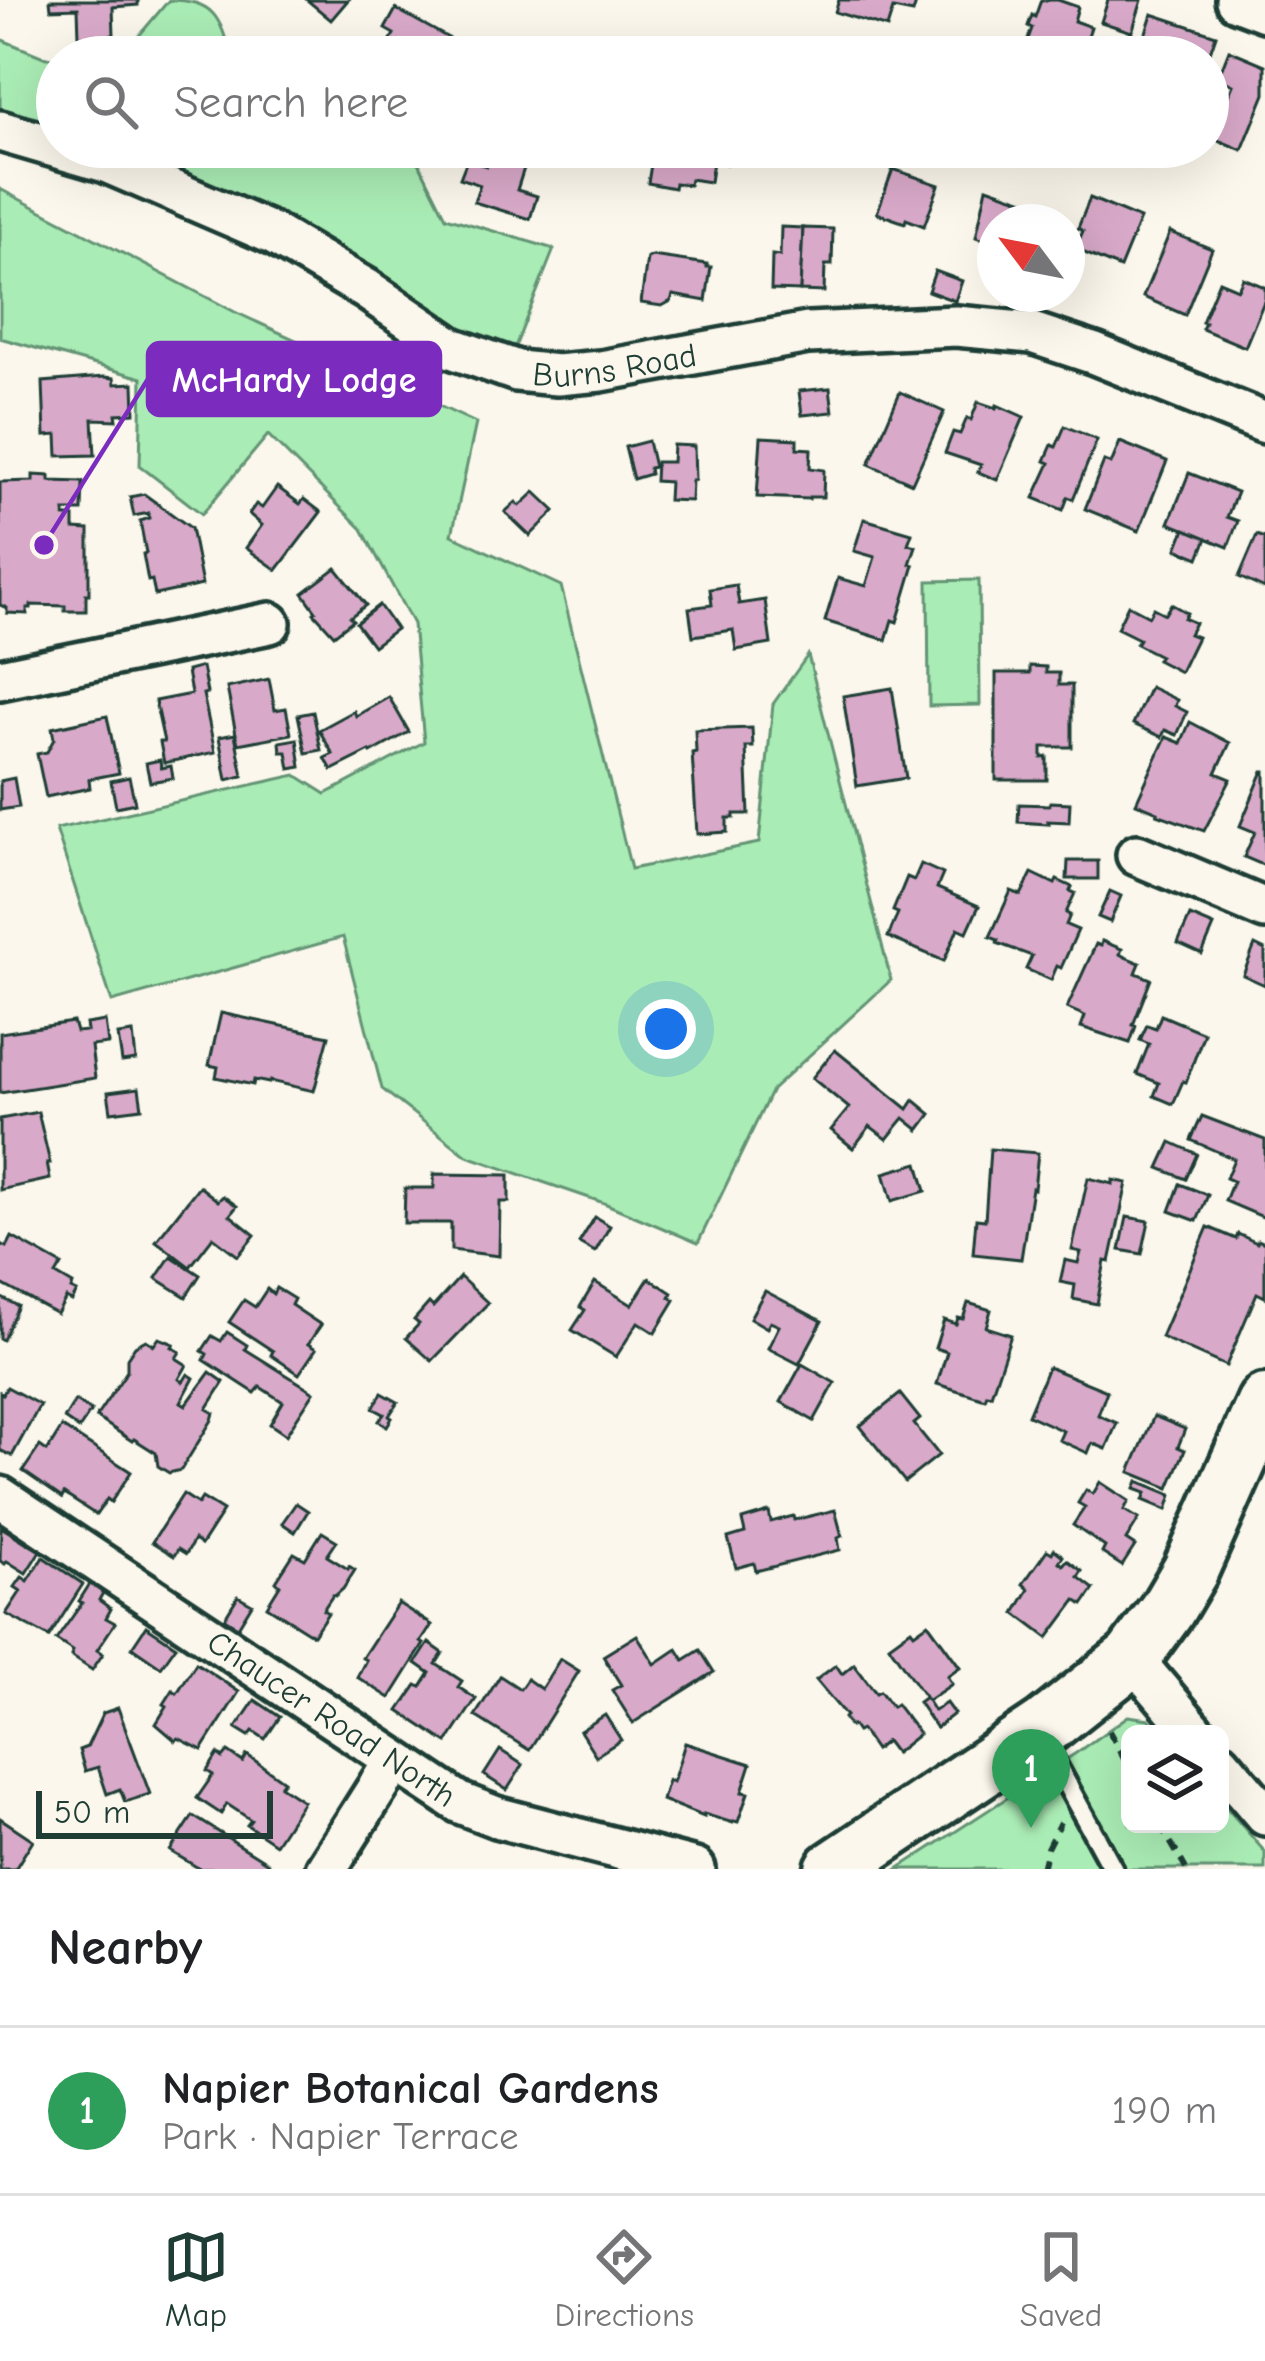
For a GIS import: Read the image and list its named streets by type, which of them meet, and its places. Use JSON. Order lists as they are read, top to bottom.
{
  "streets": {
    "street": ["Burns Road", "Chaucer Road North"]
  },
  "places": ["McHardy Lodge"],
  "scale_bar": "50 m",
  "north": "top left",
  "page": {
    "search": "Search here",
    "pins": "1",
    "scale": "50 m",
    "heading": "Nearby",
    "list": [
      {
        "mark": "1",
        "name": "Napier Botanical Gardens",
        "note": "Park · Napier Terrace",
        "value": "190 m"
      }
    ],
    "nav": ["Map", "Directions", "Saved"]
  }
}
